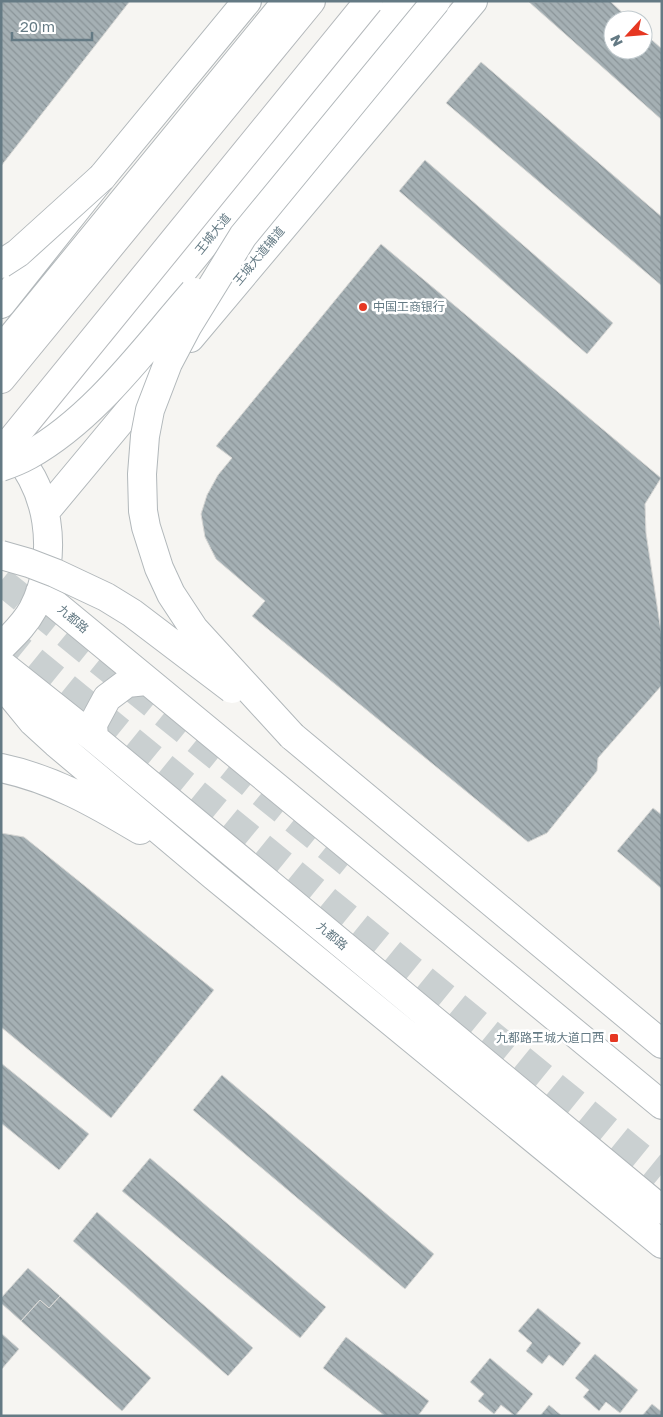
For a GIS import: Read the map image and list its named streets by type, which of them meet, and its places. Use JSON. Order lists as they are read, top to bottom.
{
  "streets": {
    "main road": ["王城大道", "王城大道辅道", "九都路"]
  },
  "places": {
    "other": ["中国工商银行"],
    "transit": ["九都路王城大道口西"]
  },
  "scale_bar": "20 m",
  "north": "bottom left"
}
